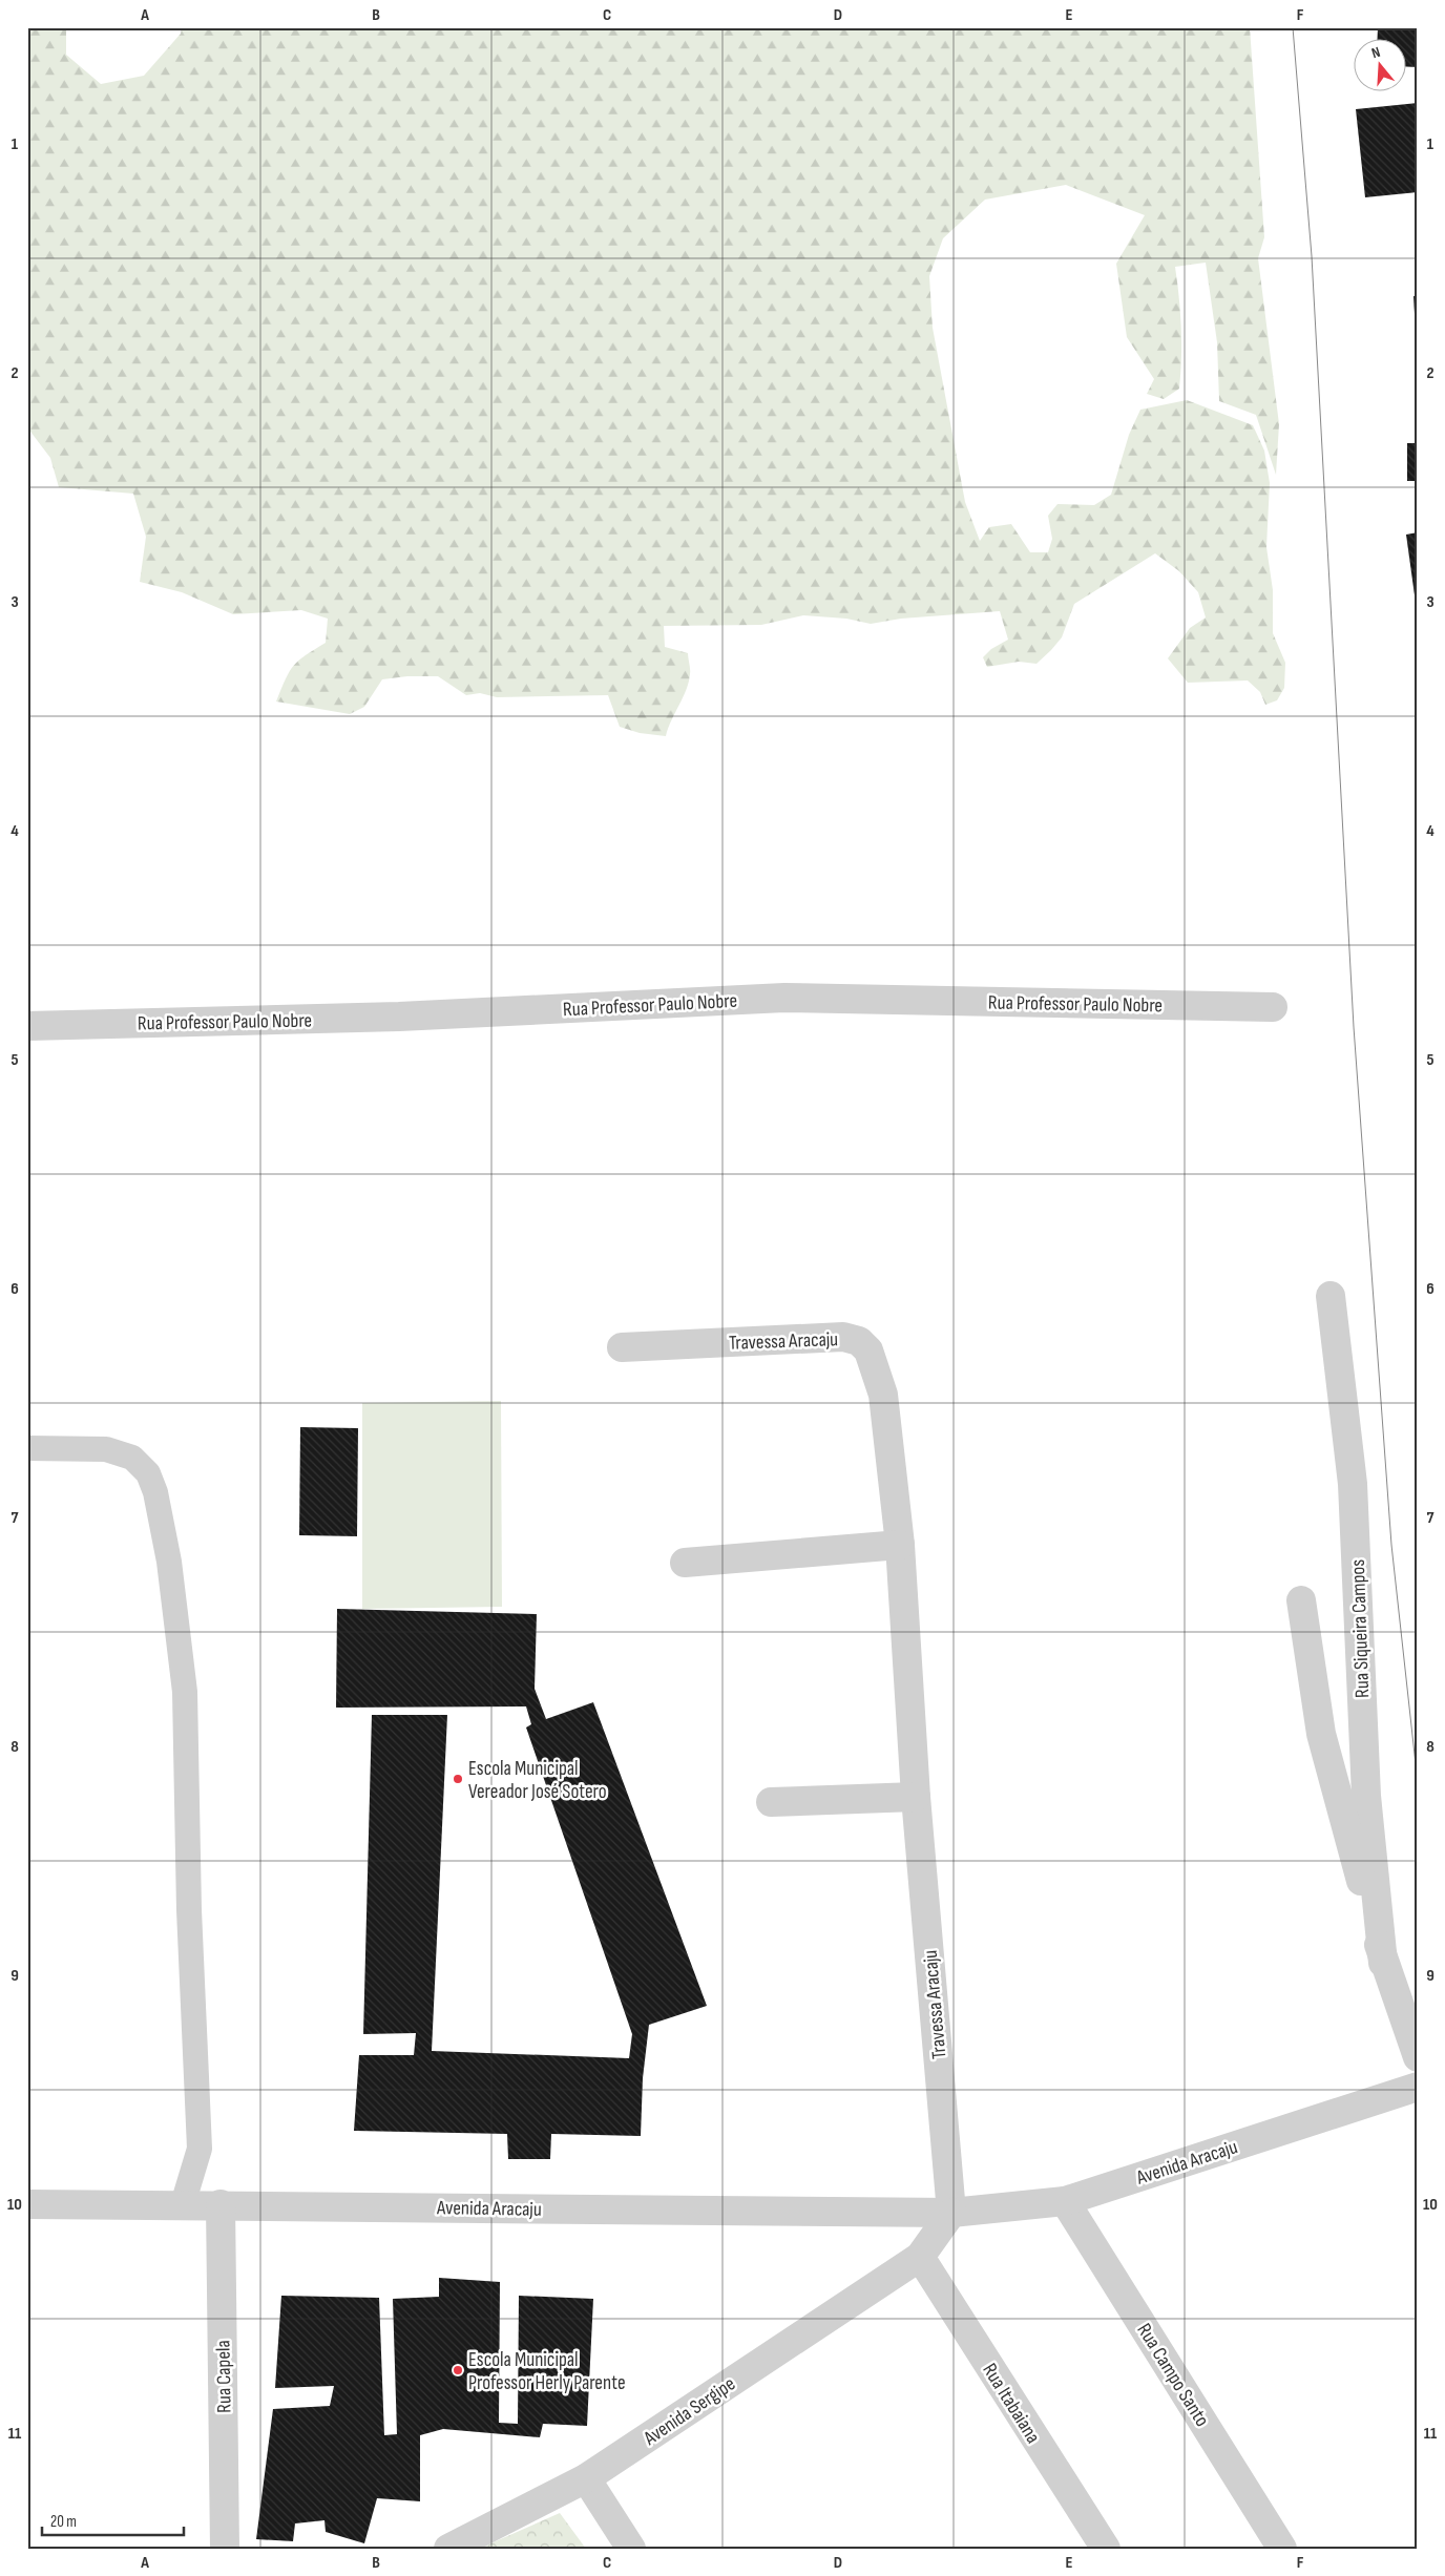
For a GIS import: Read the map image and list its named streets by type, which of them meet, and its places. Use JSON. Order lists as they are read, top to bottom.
{
  "streets": {
    "street": [
      "Rua Professor Paulo Nobre",
      "Travessa Aracaju",
      "Rua Siqueira Campos",
      "Avenida Aracaju",
      "Rua Campo Santo",
      "Rua Capela",
      "Rua Itabaiana",
      "Avenida Sergipe"
    ]
  },
  "crossings": [
    ["Travessa Aracaju", "Avenida Aracaju"],
    ["Avenida Aracaju", "Rua Campo Santo"],
    ["Avenida Aracaju", "Rua Capela"],
    ["Rua Itabaiana", "Avenida Sergipe"]
  ],
  "places": ["Escola Municipal Vereador José Sotero", "Escola Municipal Professor Herly Parente"],
  "scale_bar": "20 m",
  "north": "top",
  "grid": {
    "columns": [
      "A",
      "B",
      "C",
      "D",
      "E",
      "F"
    ],
    "rows": [
      "1",
      "2",
      "3",
      "4",
      "5",
      "6",
      "7",
      "8",
      "9",
      "10",
      "11"
    ]
  }
}
